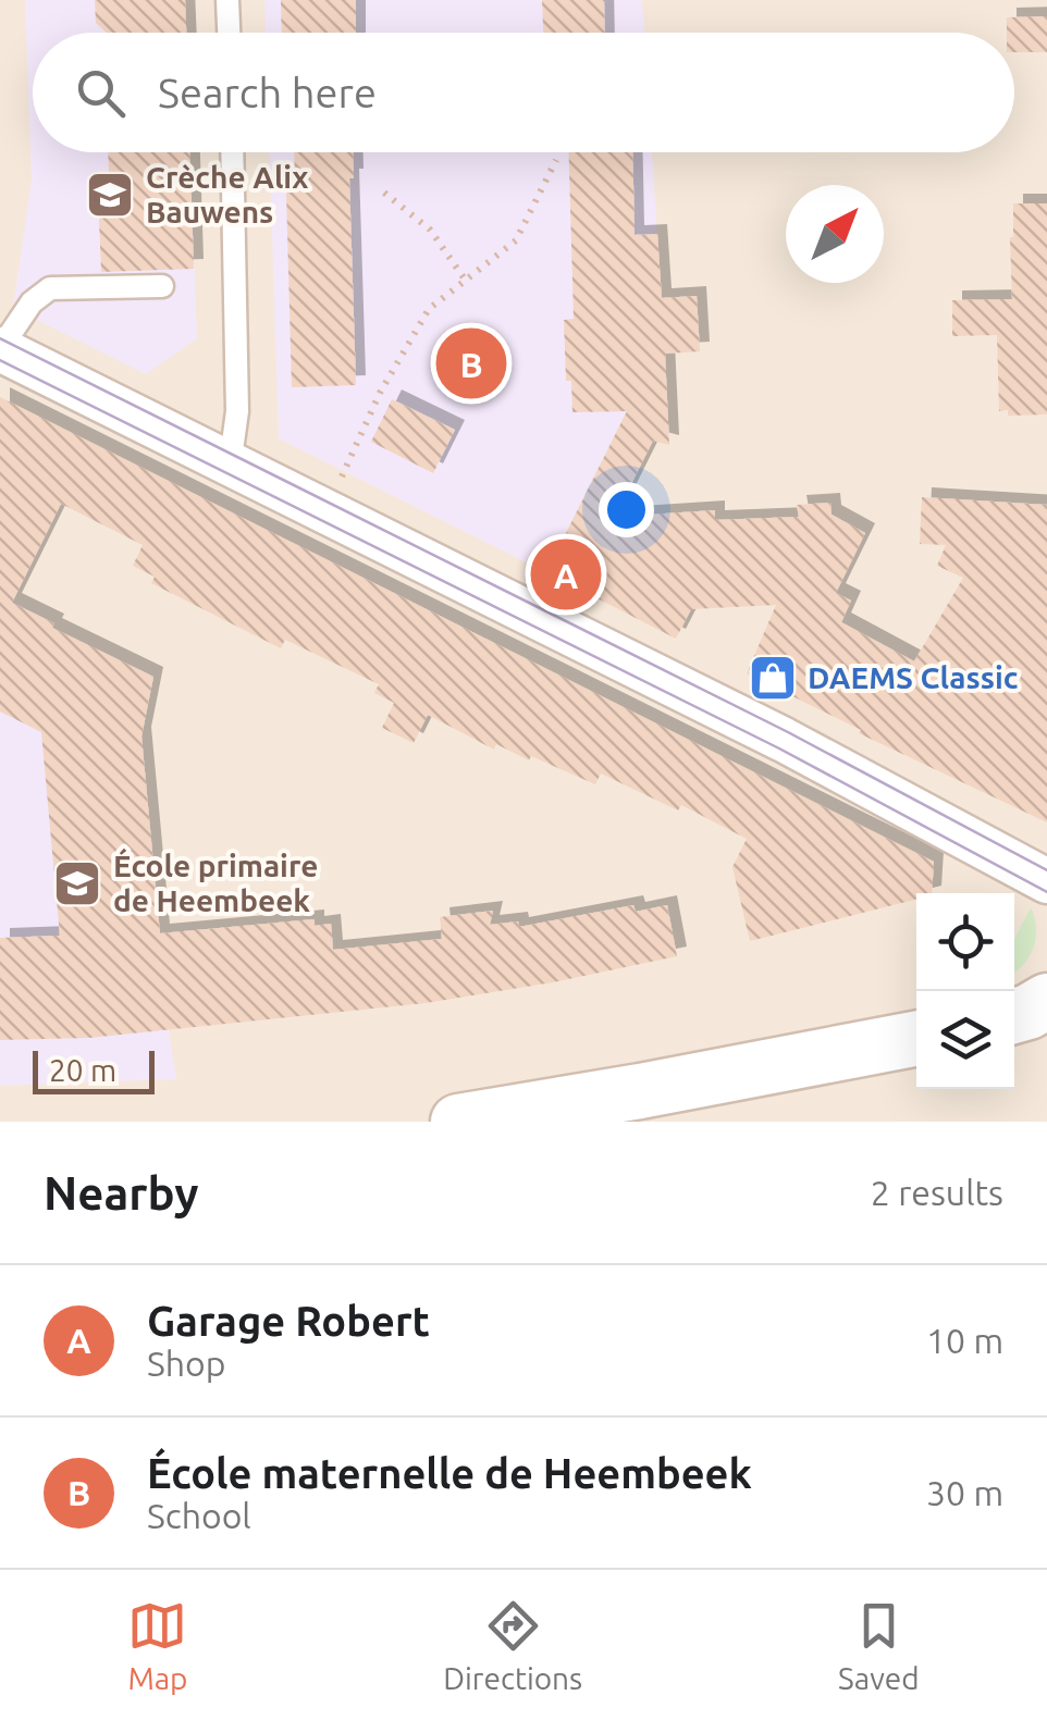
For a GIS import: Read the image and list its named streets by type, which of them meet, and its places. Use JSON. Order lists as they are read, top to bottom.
{
  "places": {
    "school or university": ["Crèche Alix Bauwens", "École primaire de Heembeek"],
    "shop": ["DAEMS Classic"]
  },
  "scale_bar": "20 m",
  "north": "top right",
  "page": {
    "search": "Search here",
    "pins": ["B", "A"],
    "scale": "20 m",
    "heading": ["Nearby", "2 results"],
    "list": [
      {
        "mark": "A",
        "name": "Garage Robert",
        "note": "Shop",
        "value": "10 m"
      },
      {
        "mark": "B",
        "name": "École maternelle de Heembeek",
        "note": "School",
        "value": "30 m"
      }
    ],
    "nav": ["Map", "Directions", "Saved"]
  }
}
